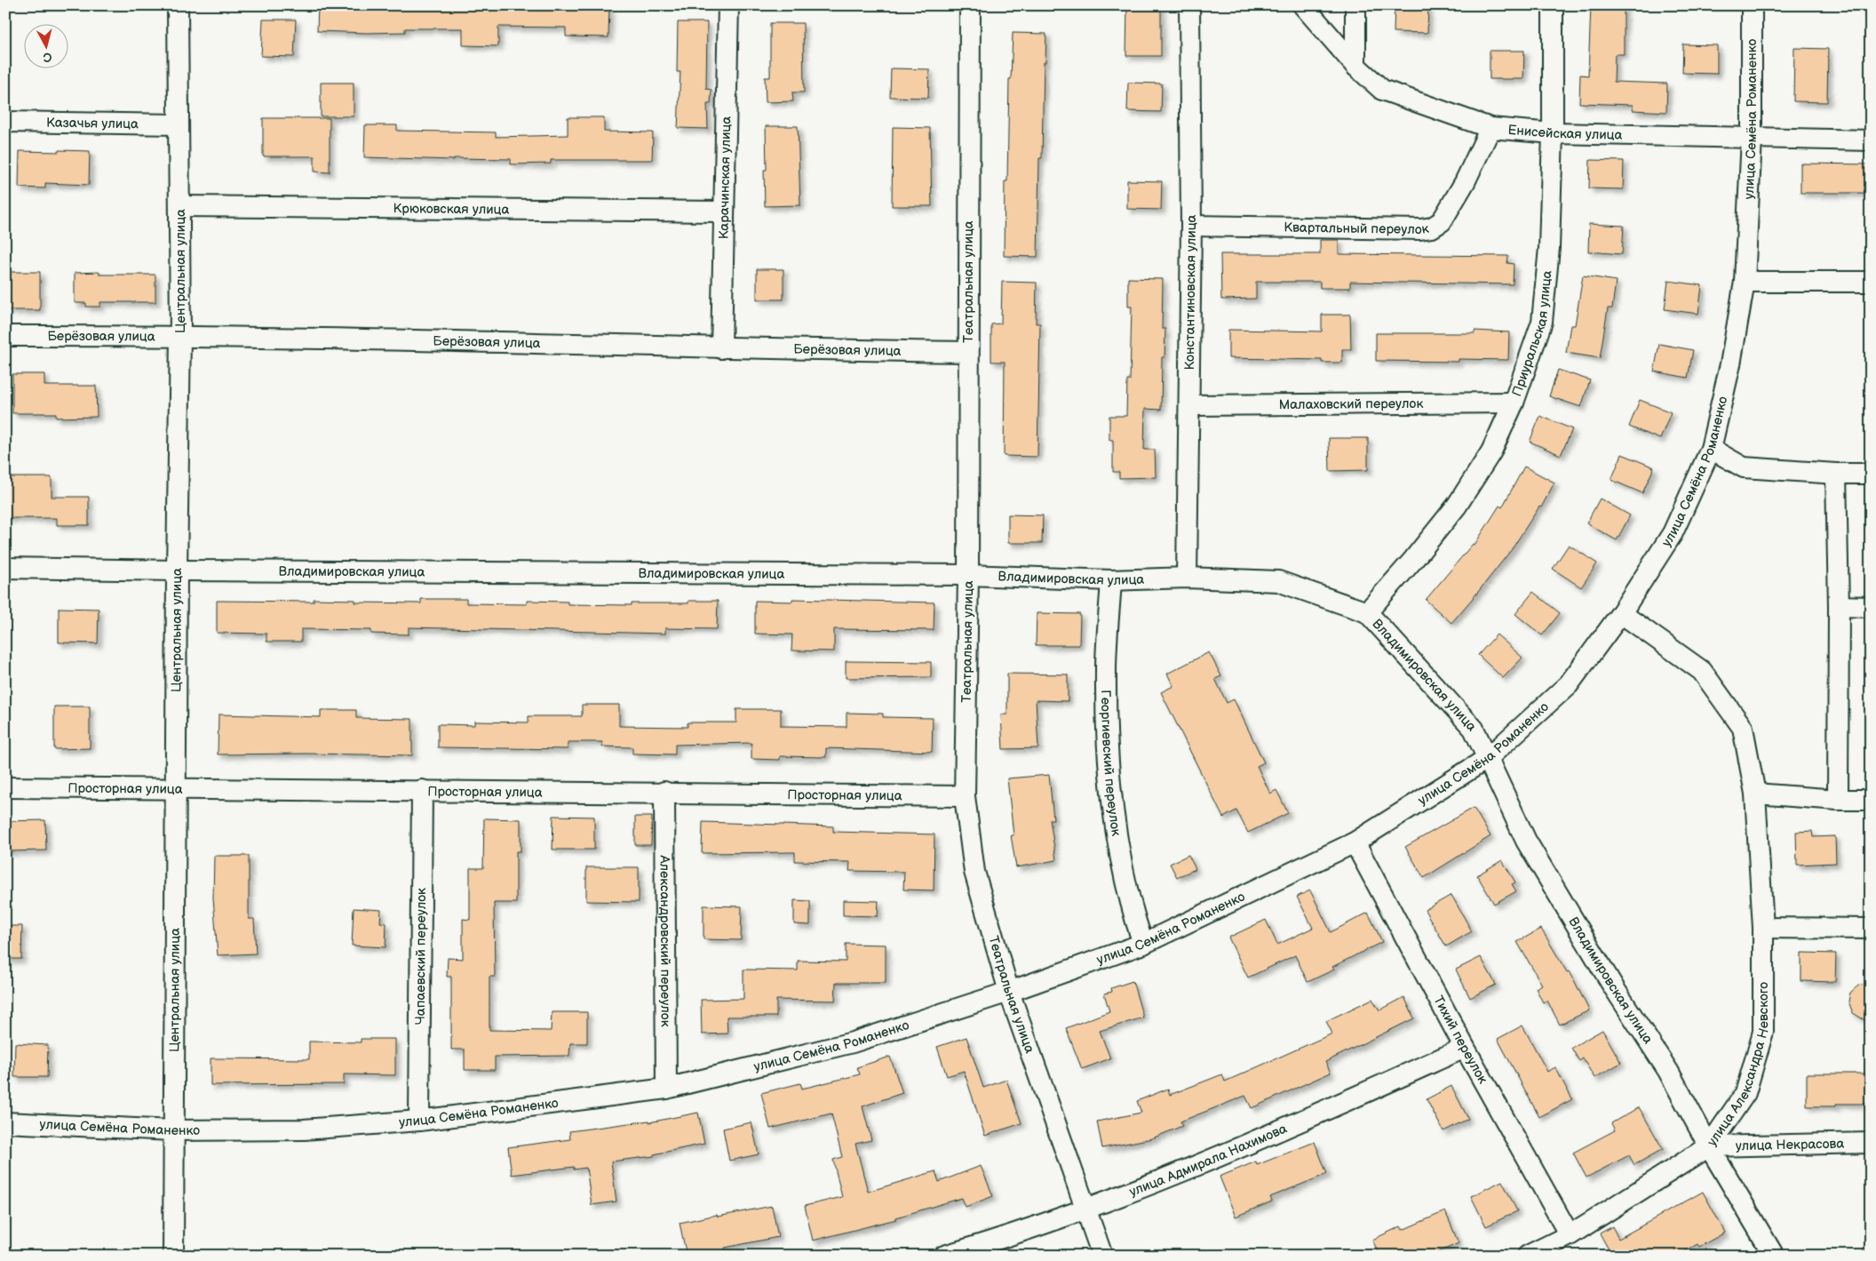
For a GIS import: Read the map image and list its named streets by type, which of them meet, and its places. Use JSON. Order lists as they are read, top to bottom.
{
  "streets": {
    "street": [
      "улица Семёна Романенко",
      "Казачья улица",
      "Енисейская улица",
      "Карачинская улица",
      "Крюковская улица",
      "Квартальный переулок",
      "Центральная улица",
      "Театральная улица",
      "Константиновская улица",
      "Приуральская улица",
      "Берёзовая улица",
      "Малаховский переулок",
      "Владимировская улица",
      "Георгиевский переулок",
      "Просторная улица",
      "Александровский переулок",
      "Чапаевский переулок",
      "Тихий переулок",
      "улица Александра Невского",
      "улица Некрасова",
      "улица Адмирала Нахимова"
    ]
  },
  "crossings": [
    ["улица Семёна Романенко", "Енисейская улица"],
    ["улица Семёна Романенко", "Центральная улица"],
    ["улица Семёна Романенко", "Театральная улица"],
    ["улица Семёна Романенко", "Владимировская улица"],
    ["улица Семёна Романенко", "Георгиевский переулок"],
    ["улица Семёна Романенко", "Александровский переулок"],
    ["улица Семёна Романенко", "Чапаевский переулок"],
    ["улица Семёна Романенко", "Тихий переулок"],
    ["улица Семёна Романенко", "улица Александра Невского"],
    ["Казачья улица", "Центральная улица"],
    ["Енисейская улица", "Квартальный переулок"],
    ["Енисейская улица", "Приуральская улица"],
    ["Карачинская улица", "Крюковская улица"],
    ["Карачинская улица", "Берёзовая улица"],
    ["Крюковская улица", "Центральная улица"],
    ["Квартальный переулок", "Константиновская улица"],
    ["Центральная улица", "Берёзовая улица"],
    ["Центральная улица", "Владимировская улица"],
    ["Центральная улица", "Просторная улица"],
    ["Театральная улица", "Берёзовая улица"],
    ["Театральная улица", "Владимировская улица"],
    ["Театральная улица", "Просторная улица"],
    ["Театральная улица", "улица Адмирала Нахимова"],
    ["Константиновская улица", "Малаховский переулок"],
    ["Константиновская улица", "Владимировская улица"],
    ["Приуральская улица", "Малаховский переулок"],
    ["Приуральская улица", "Владимировская улица"],
    ["Владимировская улица", "Георгиевский переулок"],
    ["Владимировская улица", "улица Александра Невского"],
    ["Владимировская улица", "улица Некрасова"],
    ["Просторная улица", "Александровский переулок"],
    ["Просторная улица", "Чапаевский переулок"],
    ["Тихий переулок", "улица Александра Невского"],
    ["Тихий переулок", "улица Адмирала Нахимова"],
    ["улица Александра Невского", "улица Некрасова"]
  ],
  "north": "bottom"
}
